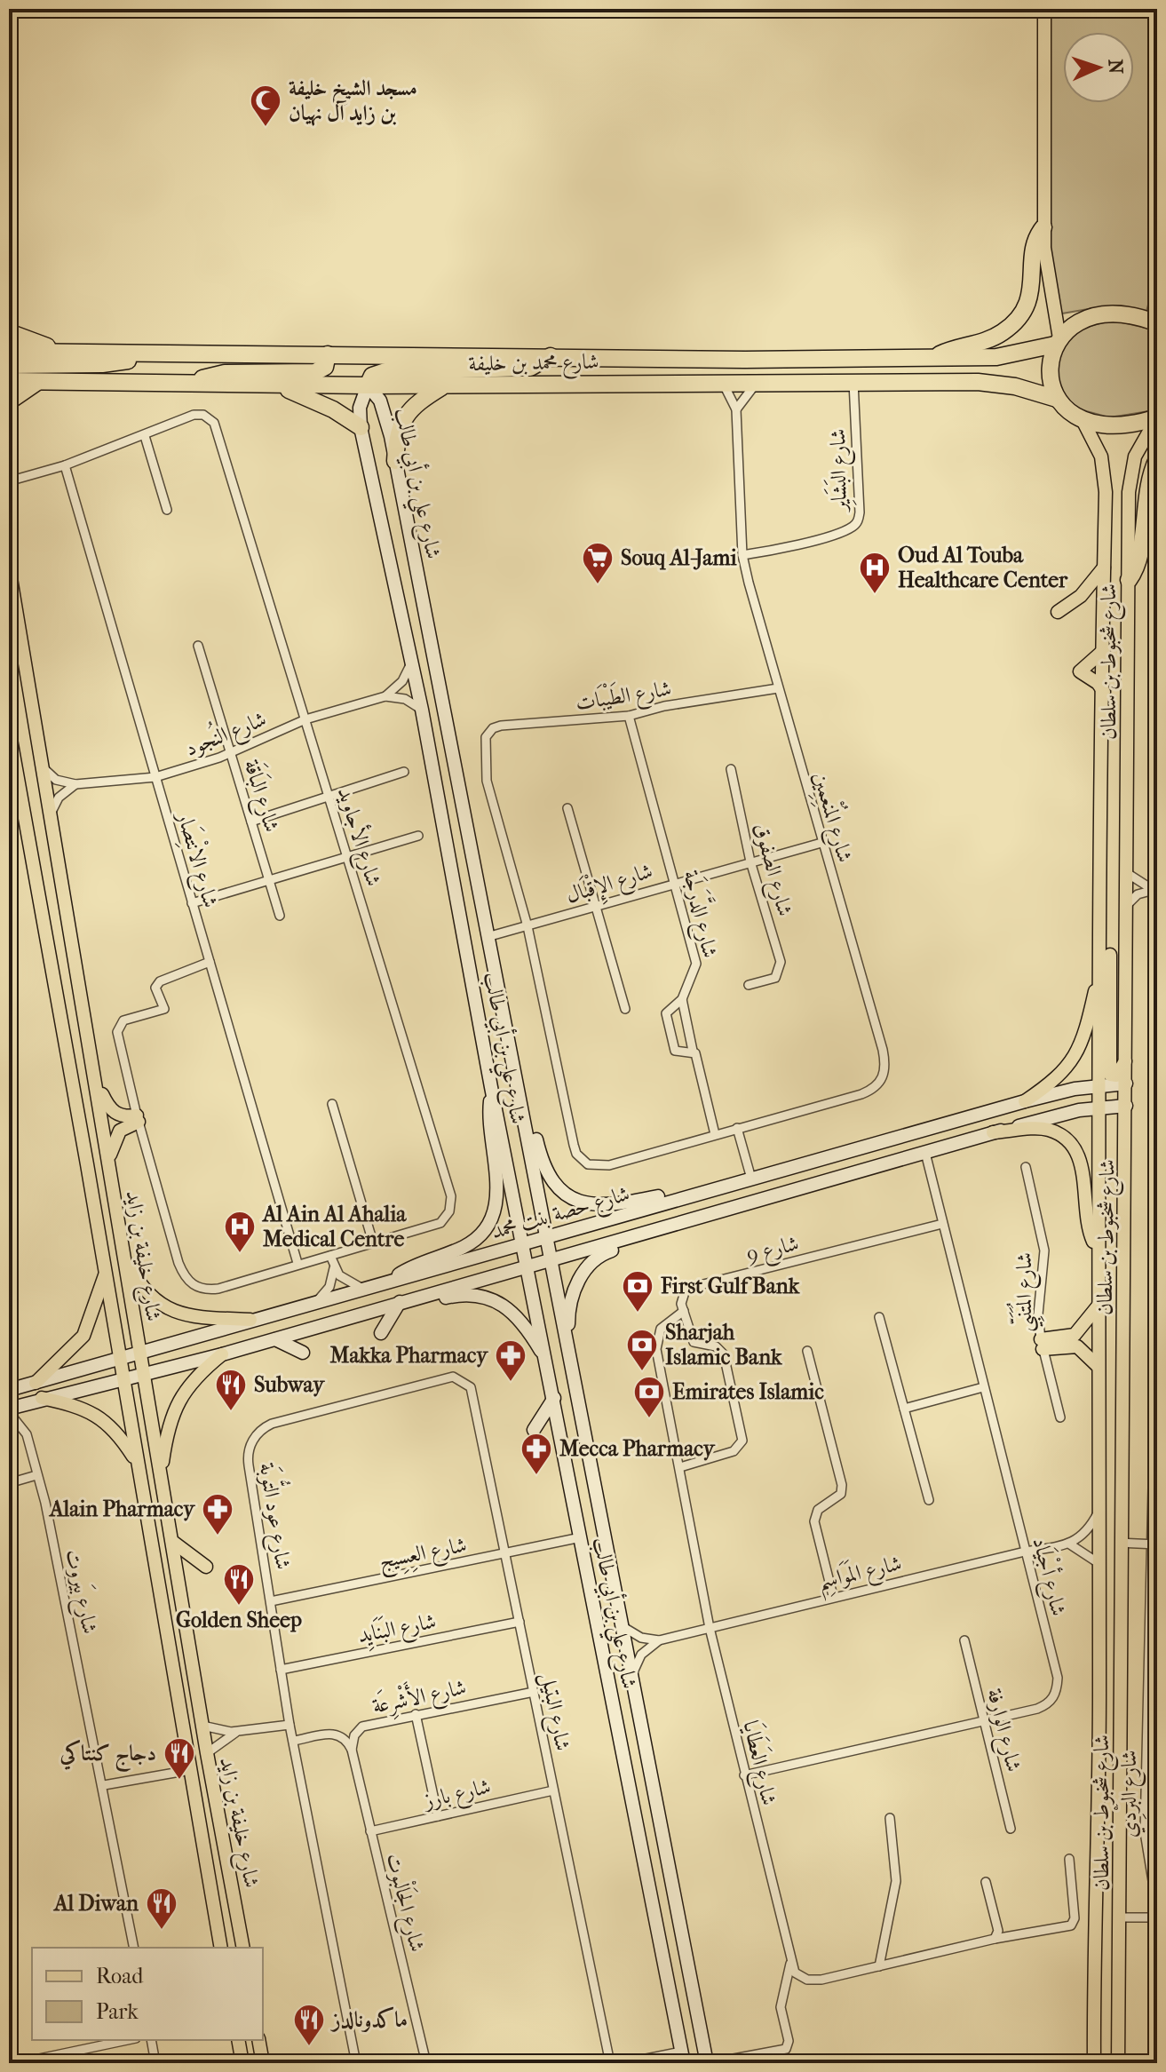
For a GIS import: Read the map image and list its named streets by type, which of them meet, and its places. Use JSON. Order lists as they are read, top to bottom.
{
  "streets": {
    "highway": ["شارع محمد بن خليفة"],
    "main road": [
      "شارع علي بن أبي طالب",
      "شارع شخبوط بن سلطان",
      "شارع حصة بنت محمد",
      "شارع خليفة بن زايد"
    ],
    "street": [
      "شارع البَشَايِر",
      "شارع الطَيْبَات",
      "شارع النُجود",
      "شارع البَاقَة",
      "شارع المُنْعِمِين",
      "شارع الأجاويد",
      "شارع الانْتِصَار",
      "شارع الصفوق",
      "شارع الإِقْبَال",
      "شارع الدَّرَجَة",
      "شارع 9",
      "شارع المُتَنَبِّي",
      "شارع عود التُّوبَة",
      "شارع العِسِيج",
      "شارع المَوَاسِم",
      "شارع أجْيَاد",
      "شارع بَيروت",
      "شارع البَنَايِد",
      "شارع الأَشْرِعَة",
      "شارع البتيل",
      "شارع الوارفة",
      "شارع العَطَايَا",
      "شارع بارز",
      "شارع البَرْدِي",
      "شارع الجَالْبوت"
    ]
  },
  "crossings": [
    ["شارع محمد بن خليفة", "شارع البَشَايِر"],
    ["شارع محمد بن خليفة", "شارع علي بن أبي طالب"],
    ["شارع محمد بن خليفة", "شارع المُنْعِمِين"],
    ["شارع البَشَايِر", "شارع المُنْعِمِين"],
    ["شارع علي بن أبي طالب", "شارع الإِقْبَال"],
    ["شارع علي بن أبي طالب", "شارع حصة بنت محمد"],
    ["شارع علي بن أبي طالب", "شارع العِسِيج"],
    ["شارع شخبوط بن سلطان", "شارع حصة بنت محمد"],
    ["شارع الطَيْبَات", "شارع المُنْعِمِين"],
    ["شارع الطَيْبَات", "شارع الدَّرَجَة"],
    ["شارع النُجود", "شارع البَاقَة"],
    ["شارع النُجود", "شارع الأجاويد"],
    ["شارع النُجود", "شارع الانْتِصَار"],
    ["شارع المُنْعِمِين", "شارع الإِقْبَال"],
    ["شارع الأجاويد", "شارع الانْتِصَار"],
    ["شارع الصفوق", "شارع الإِقْبَال"],
    ["شارع الإِقْبَال", "شارع الدَّرَجَة"],
    ["شارع حصة بنت محمد", "شارع خليفة بن زايد"],
    ["شارع حصة بنت محمد", "شارع أجْيَاد"],
    ["شارع حصة بنت محمد", "شارع بَيروت"],
    ["شارع 9", "شارع أجْيَاد"],
    ["شارع 9", "شارع العَطَايَا"],
    ["شارع عود التُّوبَة", "شارع العِسِيج"],
    ["شارع عود التُّوبَة", "شارع البَنَايِد"],
    ["شارع عود التُّوبَة", "شارع البتيل"],
    ["شارع العِسِيج", "شارع البتيل"],
    ["شارع المَوَاسِم", "شارع أجْيَاد"],
    ["شارع المَوَاسِم", "شارع العَطَايَا"],
    ["شارع أجْيَاد", "شارع الوارفة"],
    ["شارع أجْيَاد", "شارع العَطَايَا"],
    ["شارع البَنَايِد", "شارع البتيل"],
    ["شارع الأَشْرِعَة", "شارع البتيل"],
    ["شارع الأَشْرِعَة", "شارع الجَالْبوت"],
    ["شارع البتيل", "شارع بارز"],
    ["شارع بارز", "شارع الجَالْبوت"]
  ],
  "places": {
    "mosque": ["مسجد الشيخ خليفة بن زايد آل نهيان"],
    "supermarket": ["Souq Al-Jami"],
    "hospital": ["Oud Al Touba Healthcare Center", "Al Ain Al Ahalia Medical Centre"],
    "bank": ["First Gulf Bank", "Sharjah Islamic Bank", "Emirates Islamic"],
    "pharmacy": ["Makka Pharmacy", "Mecca Pharmacy", "Alain Pharmacy"],
    "restaurant": [
      "Subway",
      "Golden Sheep",
      "دجاج كنتاكي",
      "Al Diwan",
      "ماكدونالدز"
    ]
  },
  "legend": ["Road", "Park"],
  "north": "right"
}
